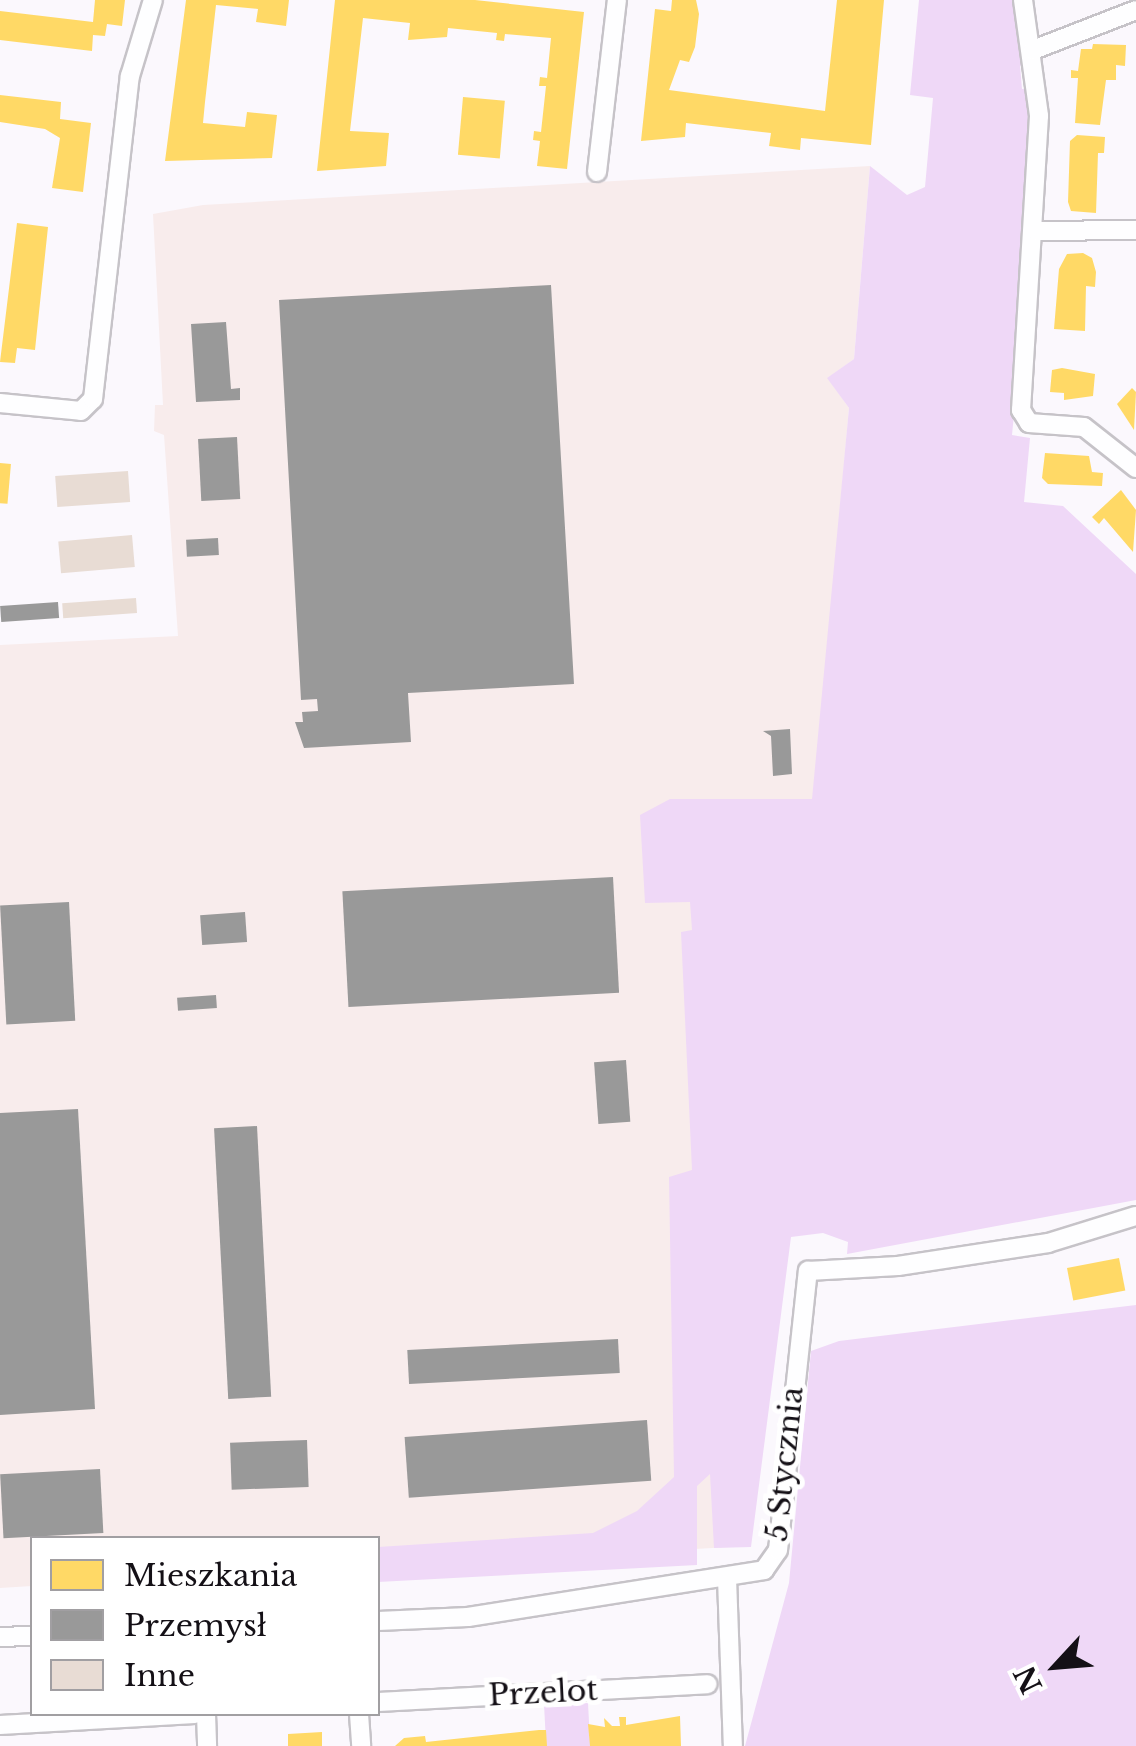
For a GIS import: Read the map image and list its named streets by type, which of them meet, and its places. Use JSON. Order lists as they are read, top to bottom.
{
  "streets": {
    "street": ["5 Stycznia", "Przelot"]
  },
  "legend": ["Mieszkania", "Przemysł", "Inne"],
  "north": "bottom left"
}
